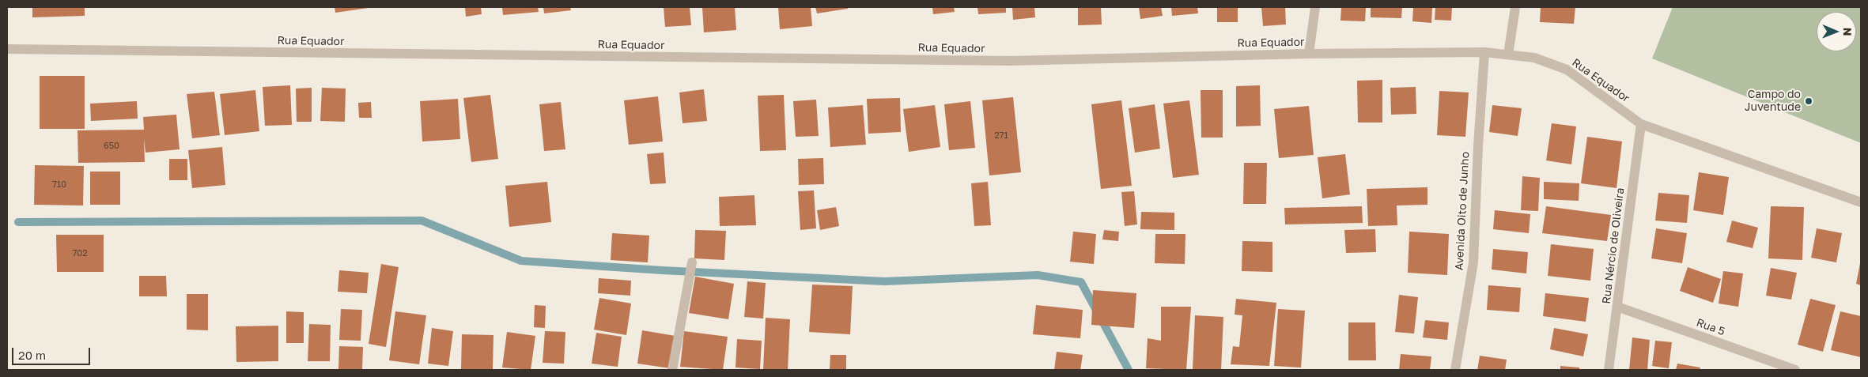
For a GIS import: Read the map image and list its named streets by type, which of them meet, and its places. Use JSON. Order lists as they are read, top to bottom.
{
  "streets": {
    "street": [
      "Rua Equador",
      "Avenida Oito de Junho",
      "Rua Nércio de Oliveira",
      "Rua 5"
    ]
  },
  "crossings": [
    ["Rua Equador", "Avenida Oito de Junho"],
    ["Rua Equador", "Rua Nércio de Oliveira"],
    ["Rua Nércio de Oliveira", "Rua 5"]
  ],
  "places": ["Campo do Juventude"],
  "house_numbers": [
    "271",
    "650",
    "710",
    "702"
  ],
  "scale_bar": "20 m",
  "north": "right"
}
